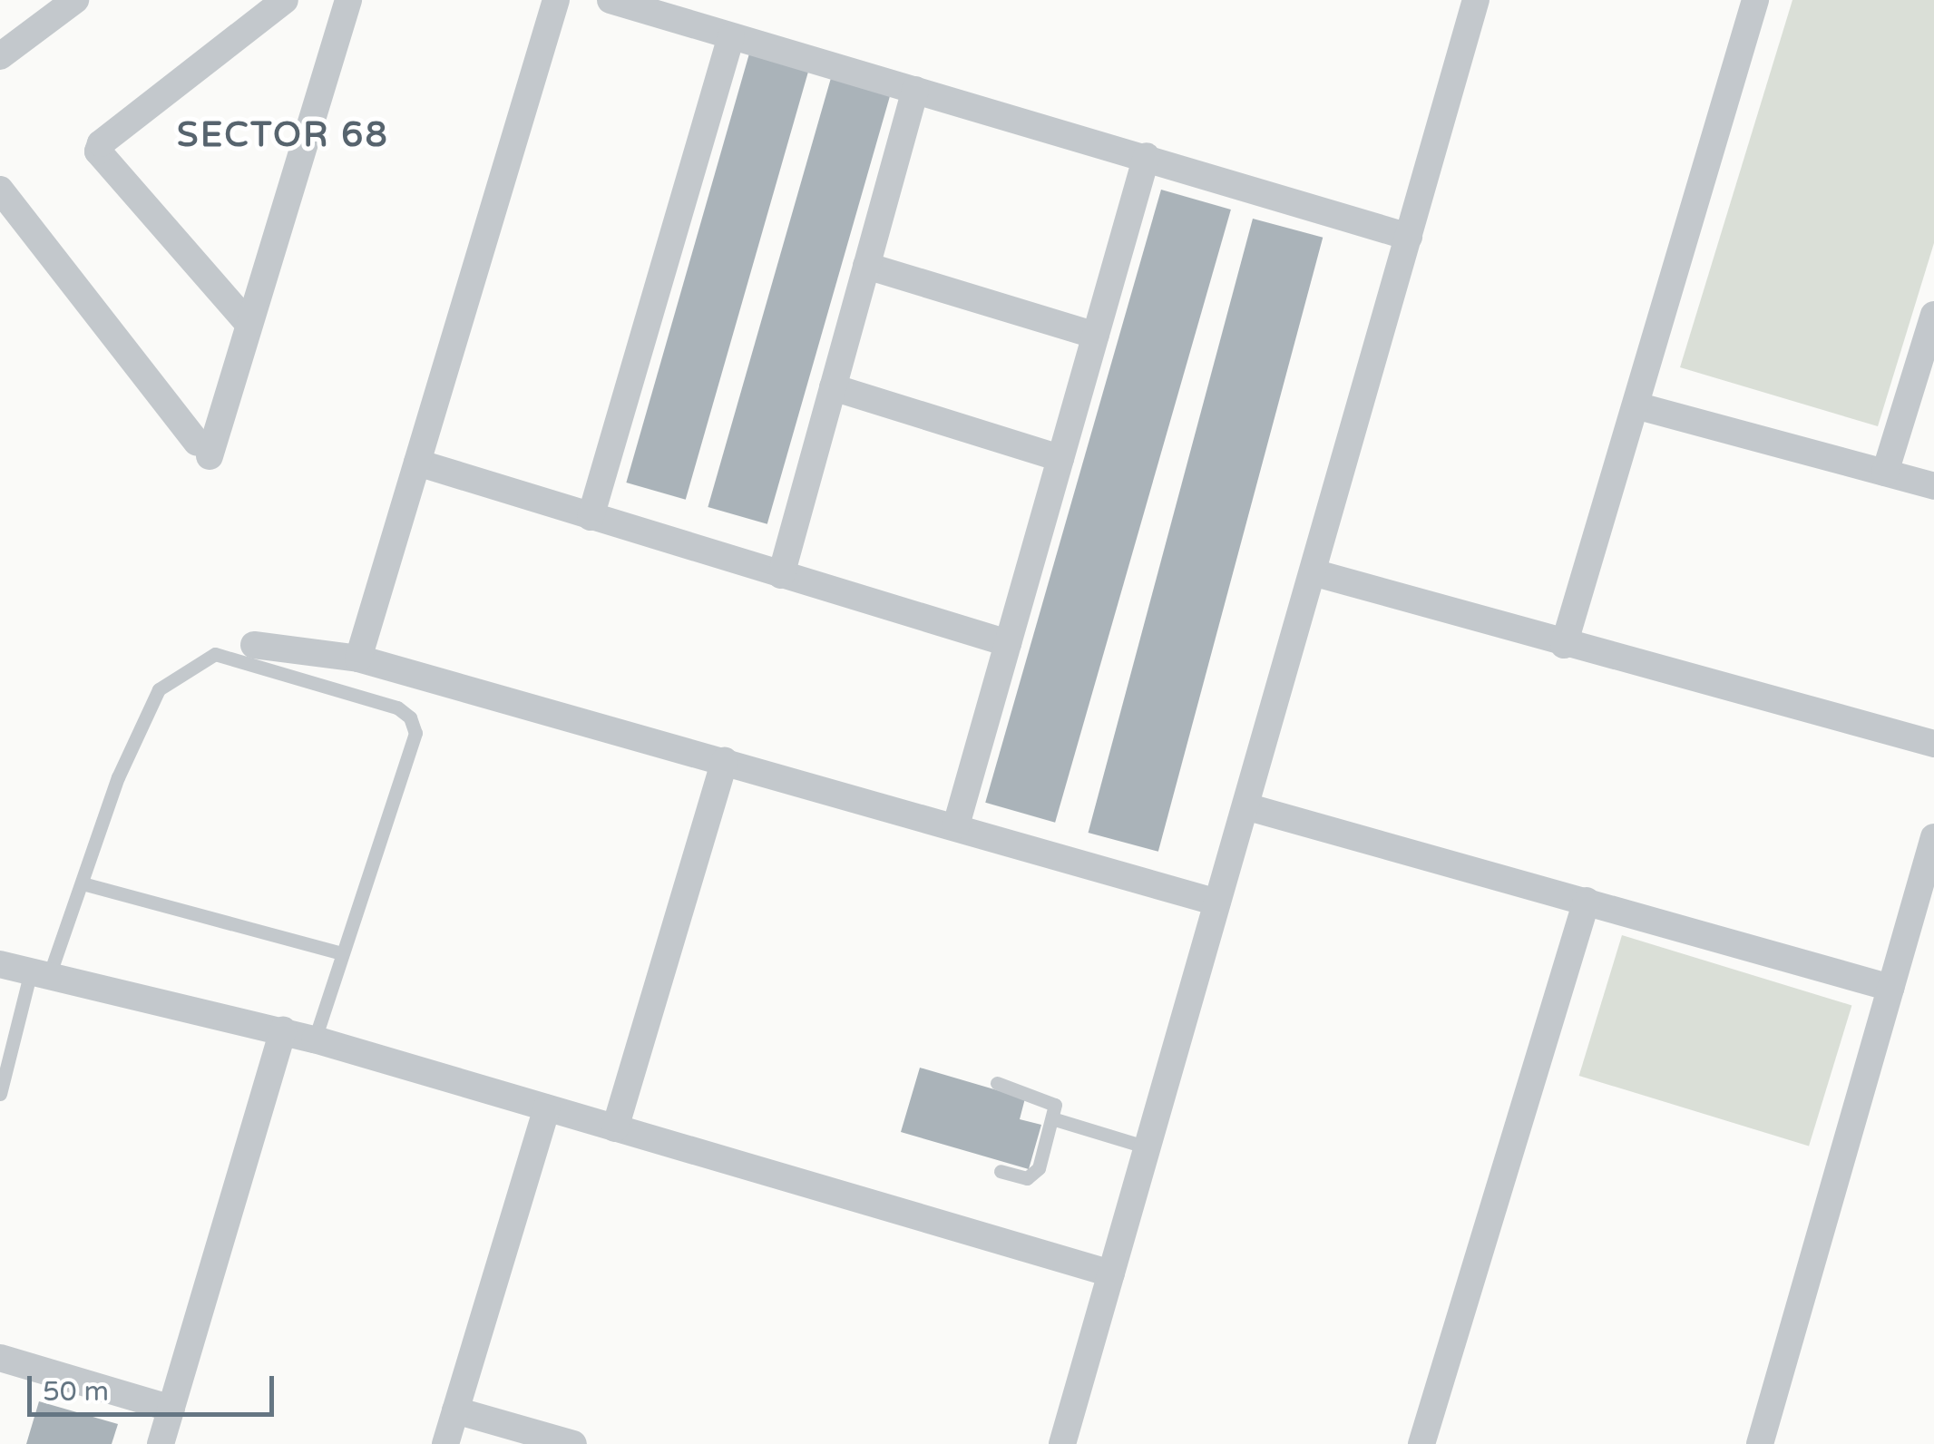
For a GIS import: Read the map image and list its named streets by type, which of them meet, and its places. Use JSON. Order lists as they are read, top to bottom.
{
  "districts": ["SECTOR 68"],
  "scale_bar": "50 m"
}
